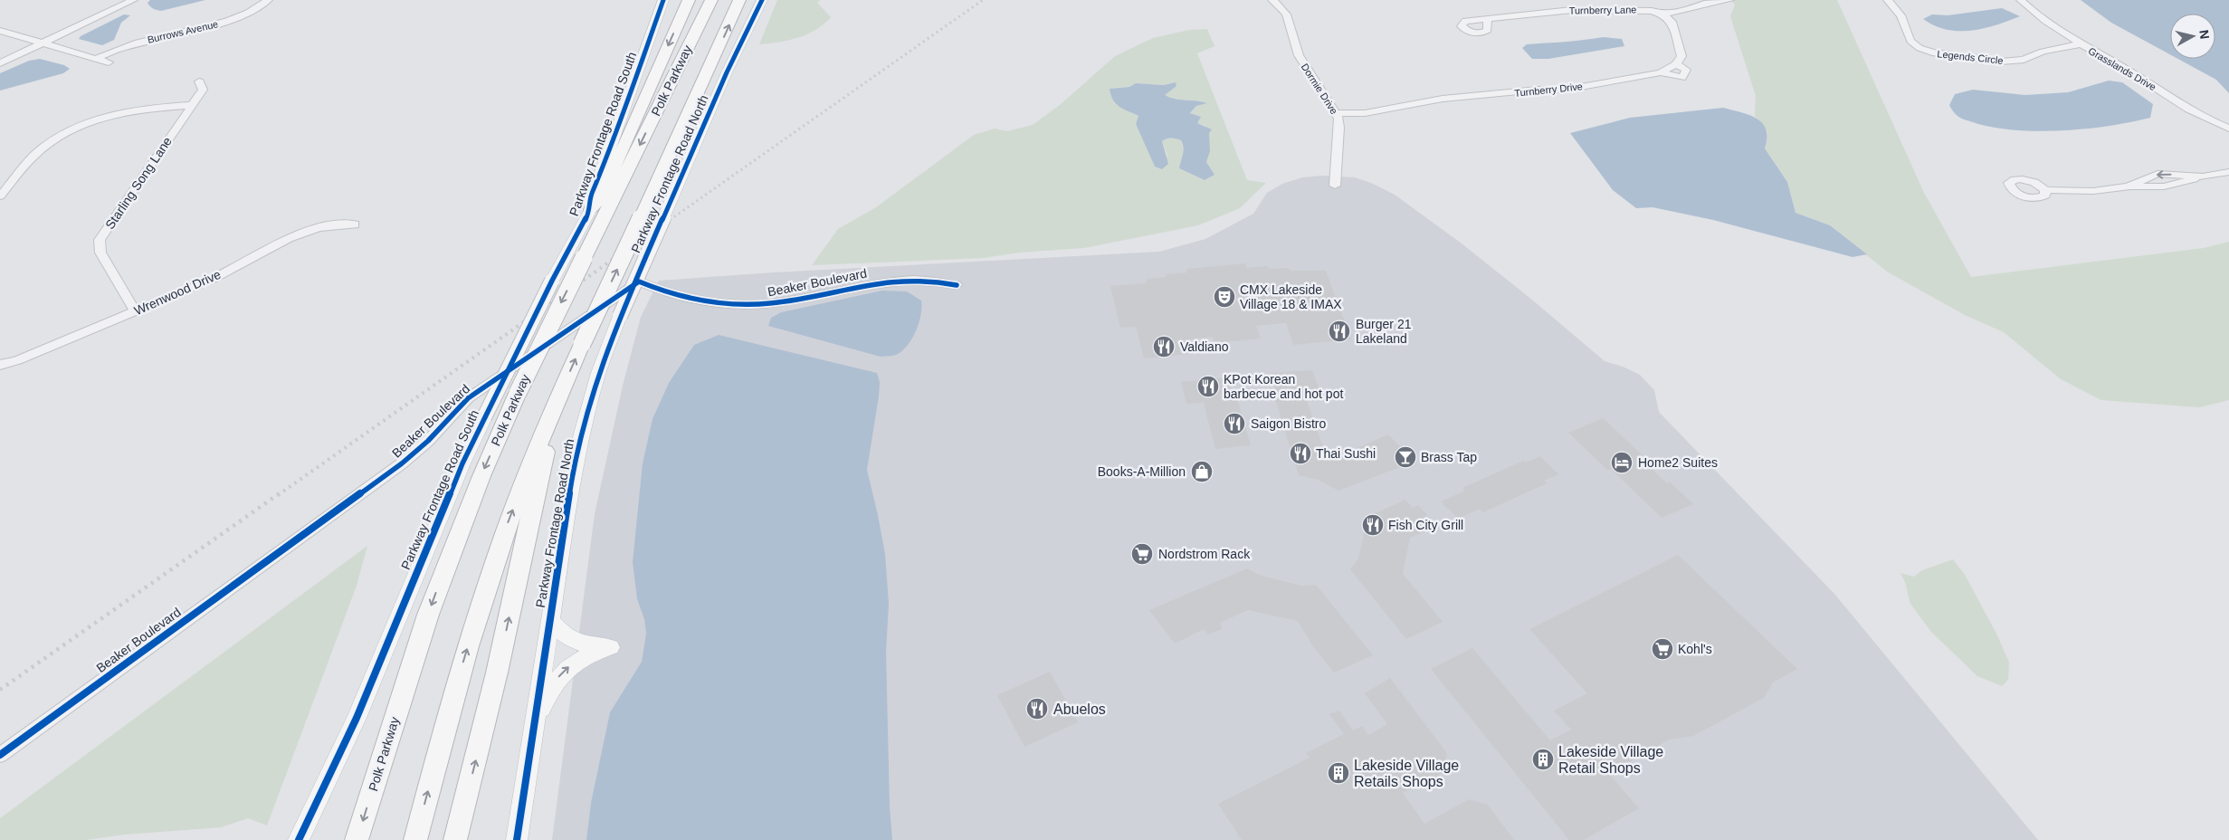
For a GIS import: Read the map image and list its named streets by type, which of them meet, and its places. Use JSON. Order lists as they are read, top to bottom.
{
  "streets": {
    "highway": ["Polk Parkway"],
    "main road": ["Parkway Frontage Road South", "Parkway Frontage Road North"],
    "street": [
      "Turnberry Lane",
      "Burrows Avenue",
      "Legends Circle",
      "Grasslands Drive",
      "Dormie Drive",
      "Turnberry Drive",
      "Starling Song Lane",
      "Beaker Boulevard",
      "Wrenwood Drive"
    ]
  },
  "crossings": [
    ["Legends Circle", "Grasslands Drive"],
    ["Dormie Drive", "Turnberry Drive"],
    ["Starling Song Lane", "Wrenwood Drive"]
  ],
  "places": {
    "theatre": ["CMX Lakeside Village 18 & IMAX"],
    "restaurant": [
      "Burger 21 Lakeland",
      "Valdiano",
      "KPot Korean barbecue and hot pot",
      "Saigon Bistro",
      "Thai Sushi",
      "Fish City Grill",
      "Abuelos"
    ],
    "bar": ["Brass Tap"],
    "hotel": ["Home2 Suites"],
    "shop": ["Books-A-Million"],
    "supermarket": ["Nordstrom Rack", "Kohl's"],
    "building": ["Lakeside Village Retail Shops", "Lakeside Village Retails Shops"]
  },
  "north": "right"
}
